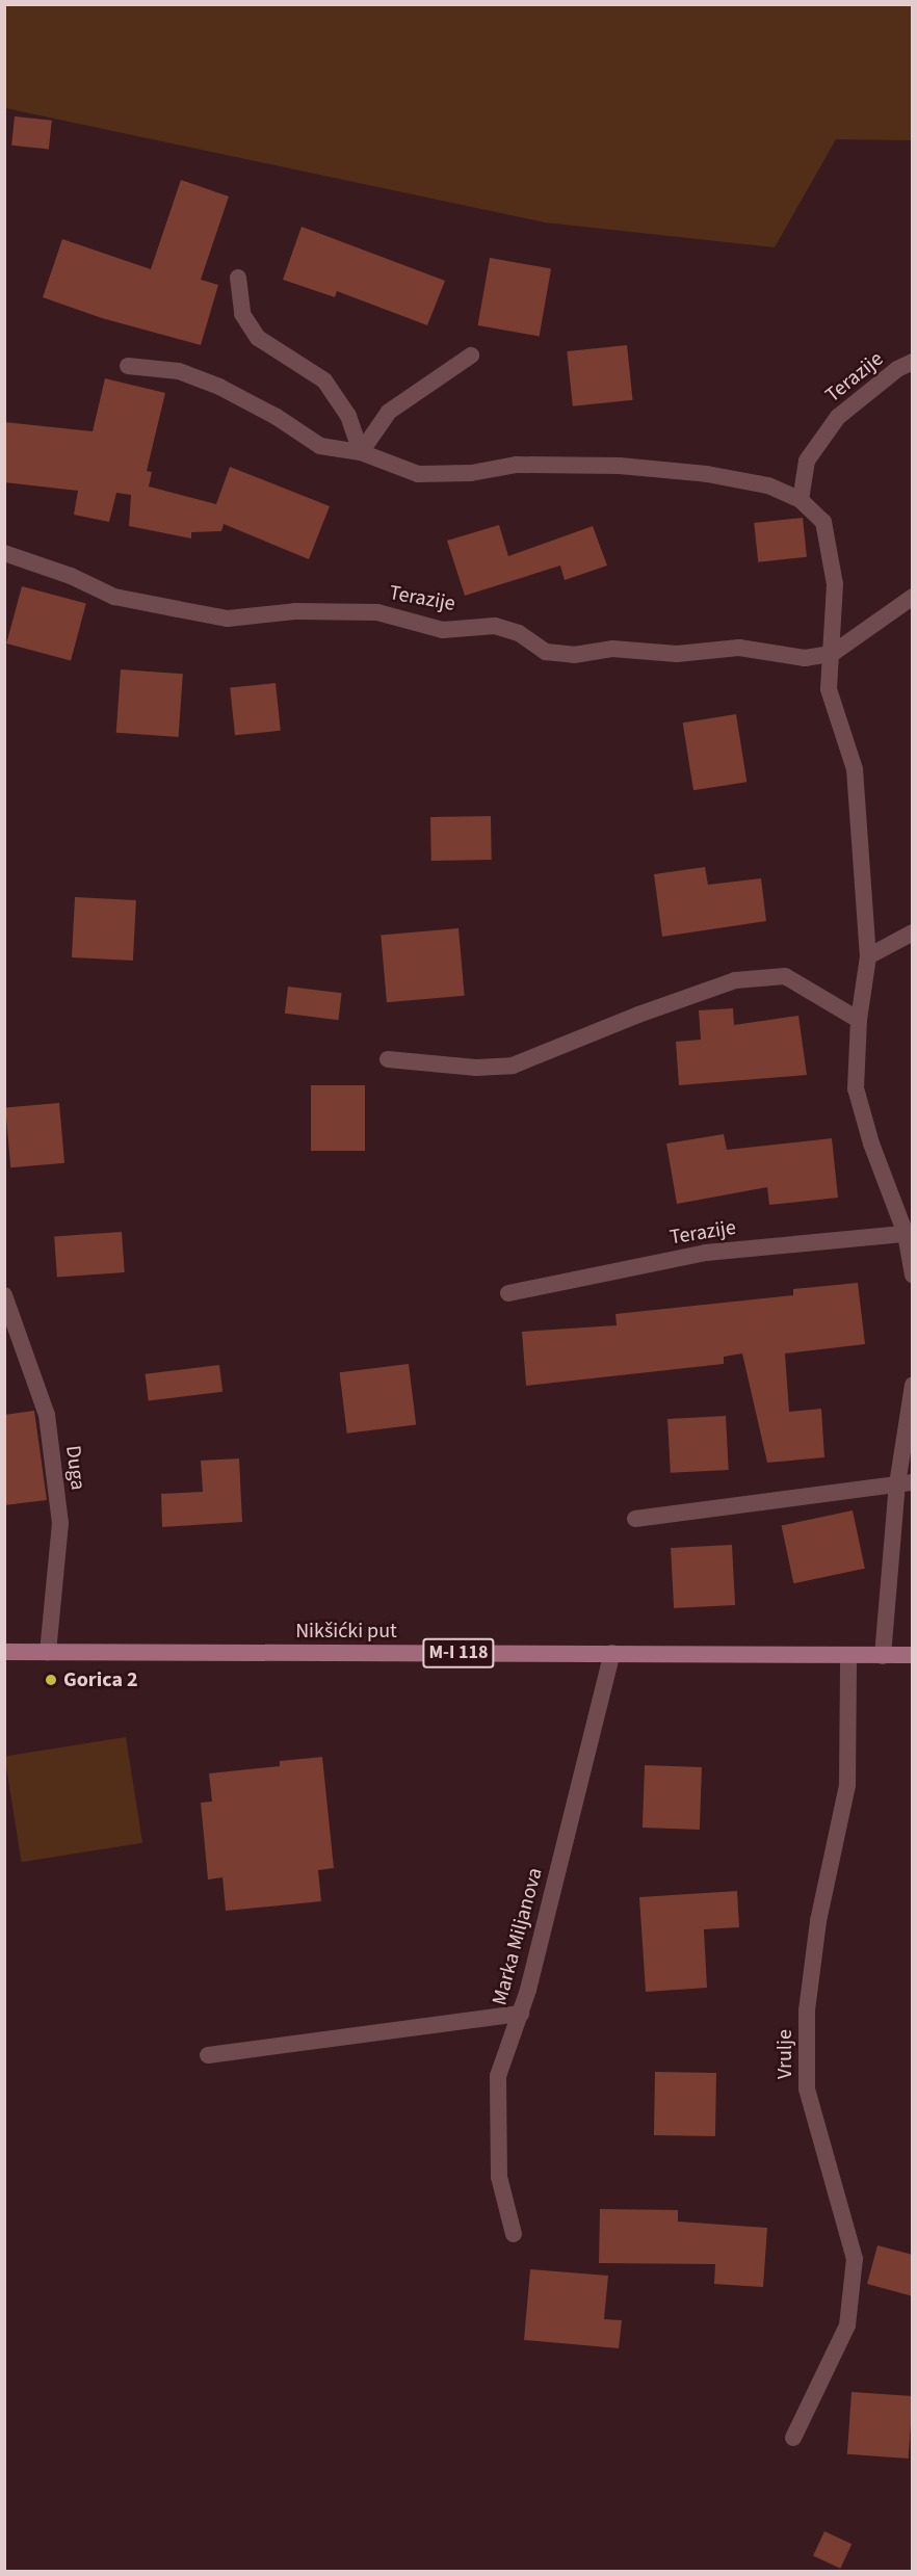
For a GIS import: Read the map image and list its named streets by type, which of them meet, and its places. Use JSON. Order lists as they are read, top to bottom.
{
  "streets": {
    "main road": ["Nikšićki put", "M-I 118"],
    "street": [
      "Terazije",
      "Duga",
      "Marka Miljanova",
      "Vrulje"
    ]
  },
  "crossings": [
    ["Duga", "Nikšićki put"],
    ["Nikšićki put", "Marka Miljanova"],
    ["Nikšićki put", "Vrulje"]
  ],
  "places": ["Gorica 2"]
}
